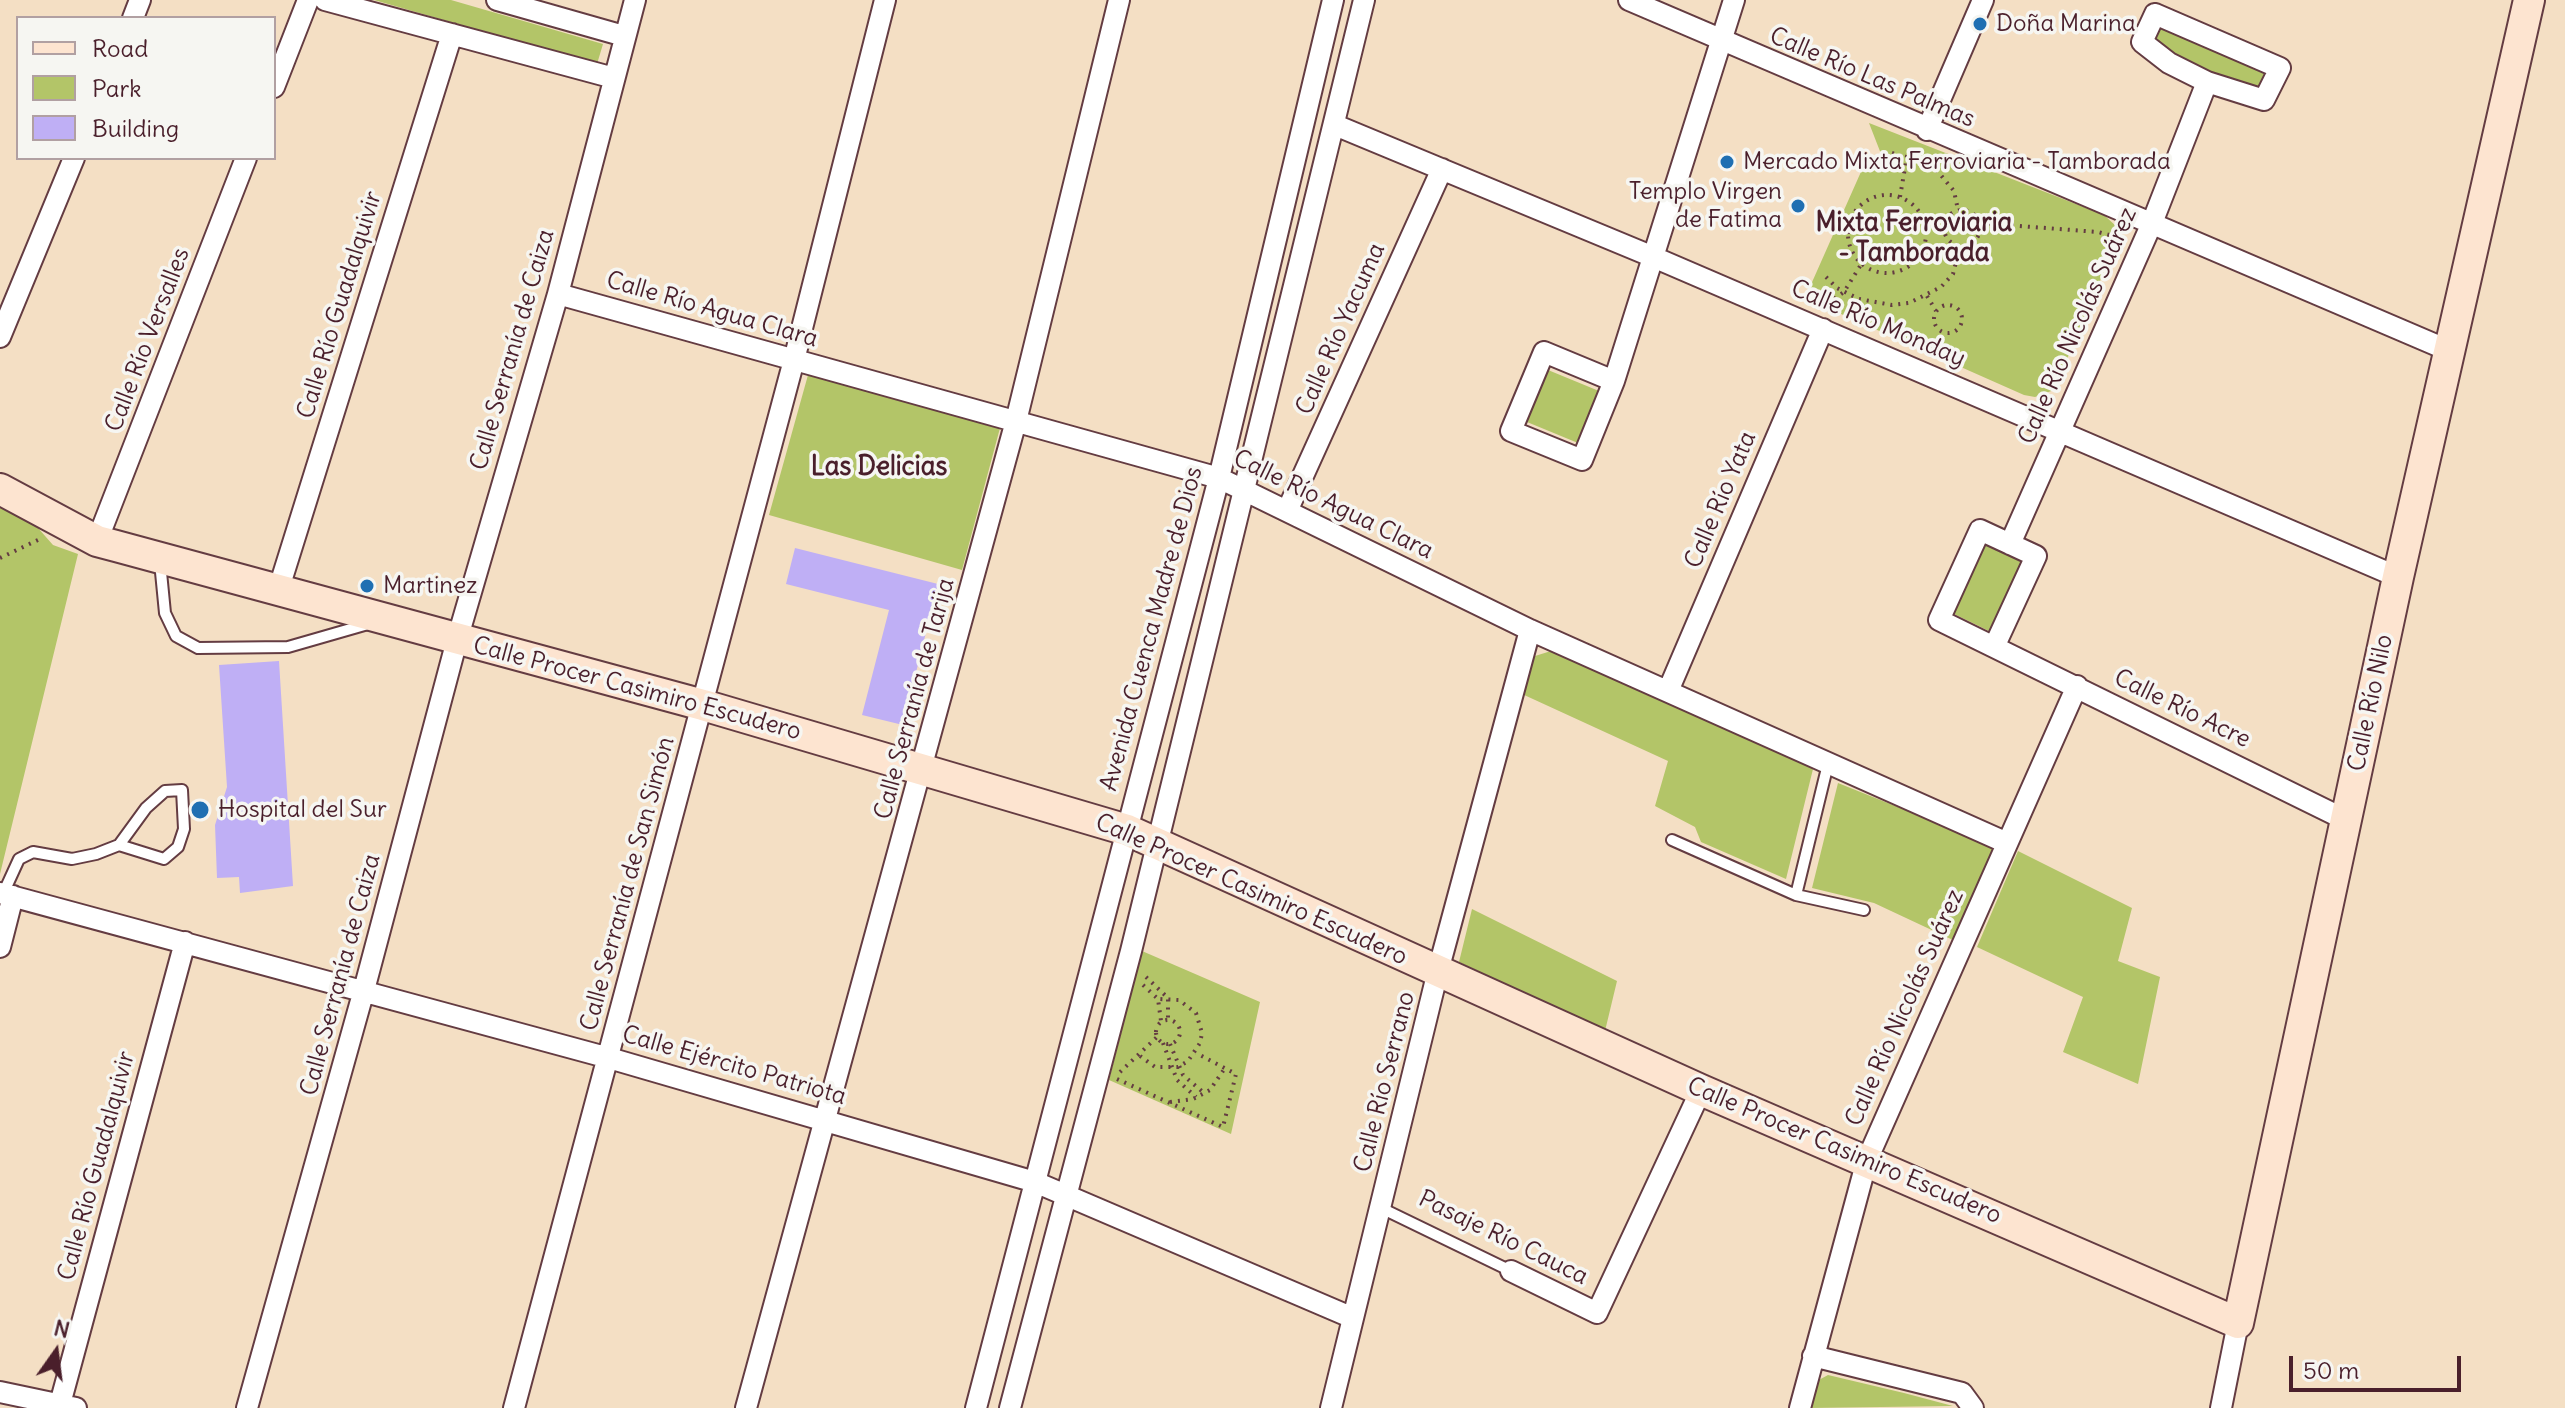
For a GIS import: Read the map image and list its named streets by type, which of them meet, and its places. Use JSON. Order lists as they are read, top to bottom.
{
  "streets": {
    "main road": ["Calle Procer Casimiro Escudero", "Calle Río Nilo"],
    "street": [
      "Calle Río Las Palmas",
      "Calle Río Guadalquivir",
      "Calle Río Agua Clara",
      "Calle Río Monday",
      "Calle Río Nicolás Suárez",
      "Calle Río Yacuma",
      "Calle Río Versalles",
      "Calle Serranía de Caiza",
      "Calle Río Yata",
      "Avenida Cuenca Madre de Dios",
      "Calle Serranía de Tarija",
      "Calle Río Acre",
      "Calle Serranía de San Simón",
      "Calle Ejército Patriota",
      "Calle Río Serrano",
      "Pasaje Río Cauca"
    ]
  },
  "crossings": [
    ["Calle Río Las Palmas", "Calle Río Nicolás Suárez"],
    ["Calle Río Las Palmas", "Calle Río Nilo"],
    ["Calle Río Guadalquivir", "Calle Procer Casimiro Escudero"],
    ["Calle Río Guadalquivir", "Calle Ejército Patriota"],
    ["Calle Río Agua Clara", "Calle Río Nicolás Suárez"],
    ["Calle Río Agua Clara", "Calle Río Yacuma"],
    ["Calle Río Agua Clara", "Calle Serranía de Caiza"],
    ["Calle Río Agua Clara", "Calle Río Yata"],
    ["Calle Río Agua Clara", "Avenida Cuenca Madre de Dios"],
    ["Calle Río Agua Clara", "Calle Serranía de Tarija"],
    ["Calle Río Agua Clara", "Calle Serranía de San Simón"],
    ["Calle Río Agua Clara", "Calle Río Serrano"],
    ["Calle Río Monday", "Calle Río Nicolás Suárez"],
    ["Calle Río Monday", "Calle Río Yacuma"],
    ["Calle Río Monday", "Calle Río Yata"],
    ["Calle Río Monday", "Calle Río Nilo"],
    ["Calle Río Nicolás Suárez", "Calle Procer Casimiro Escudero"],
    ["Calle Río Nicolás Suárez", "Calle Río Acre"],
    ["Calle Río Versalles", "Calle Procer Casimiro Escudero"],
    ["Calle Serranía de Caiza", "Calle Procer Casimiro Escudero"],
    ["Calle Serranía de Caiza", "Calle Ejército Patriota"],
    ["Avenida Cuenca Madre de Dios", "Calle Procer Casimiro Escudero"],
    ["Avenida Cuenca Madre de Dios", "Calle Ejército Patriota"],
    ["Calle Procer Casimiro Escudero", "Calle Serranía de Tarija"],
    ["Calle Procer Casimiro Escudero", "Calle Río Nilo"],
    ["Calle Procer Casimiro Escudero", "Calle Serranía de San Simón"],
    ["Calle Procer Casimiro Escudero", "Calle Río Serrano"],
    ["Calle Procer Casimiro Escudero", "Pasaje Río Cauca"],
    ["Calle Serranía de Tarija", "Calle Ejército Patriota"],
    ["Calle Río Nilo", "Calle Río Acre"],
    ["Calle Serranía de San Simón", "Calle Ejército Patriota"],
    ["Calle Río Serrano", "Pasaje Río Cauca"]
  ],
  "districts": ["Mixta Ferroviaria - Tamborada", "Las Delicias"],
  "places": [
    "Doña Marina",
    "Mercado Mixta Ferroviaria - Tamborada",
    "Templo Virgen de Fatima",
    "Martinez",
    "Hospital del Sur"
  ],
  "legend": ["Road", "Park", "Building"],
  "scale_bar": "50 m",
  "north": "top"
}
